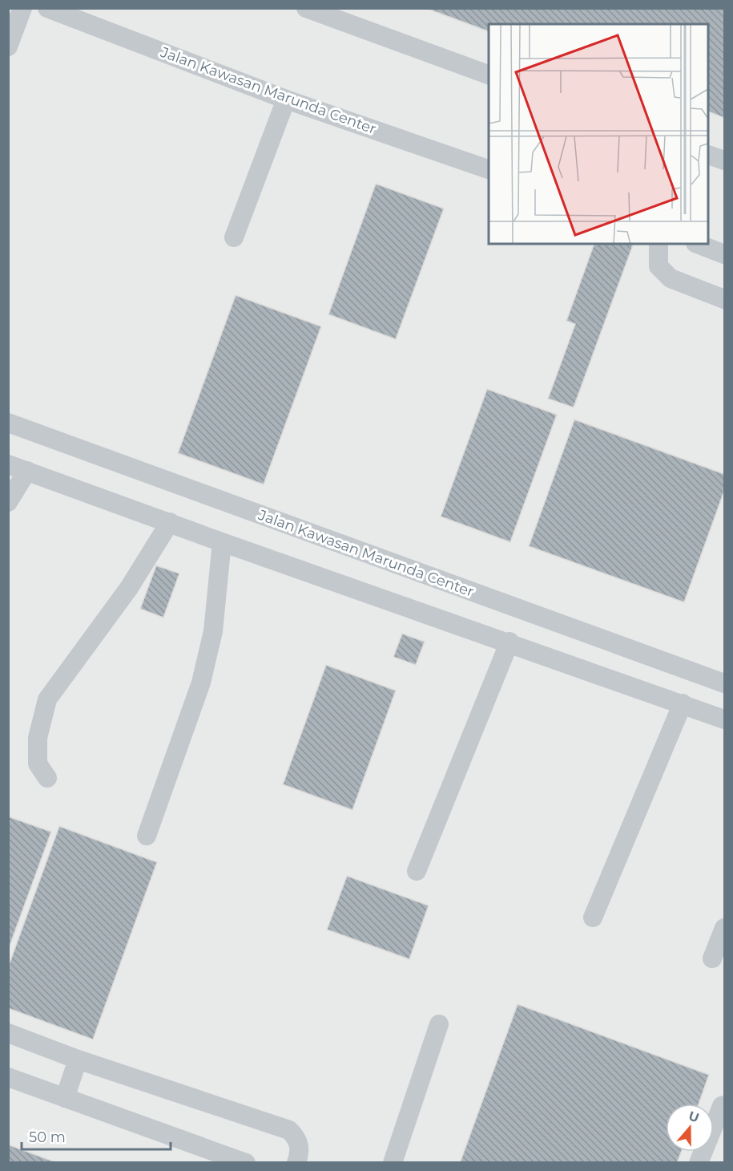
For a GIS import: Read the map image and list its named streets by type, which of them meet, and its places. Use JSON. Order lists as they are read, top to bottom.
{
  "streets": {
    "lane": ["Jalan Kawasan Marunda Center"]
  },
  "scale_bar": "50 m",
  "north": "top"
}
